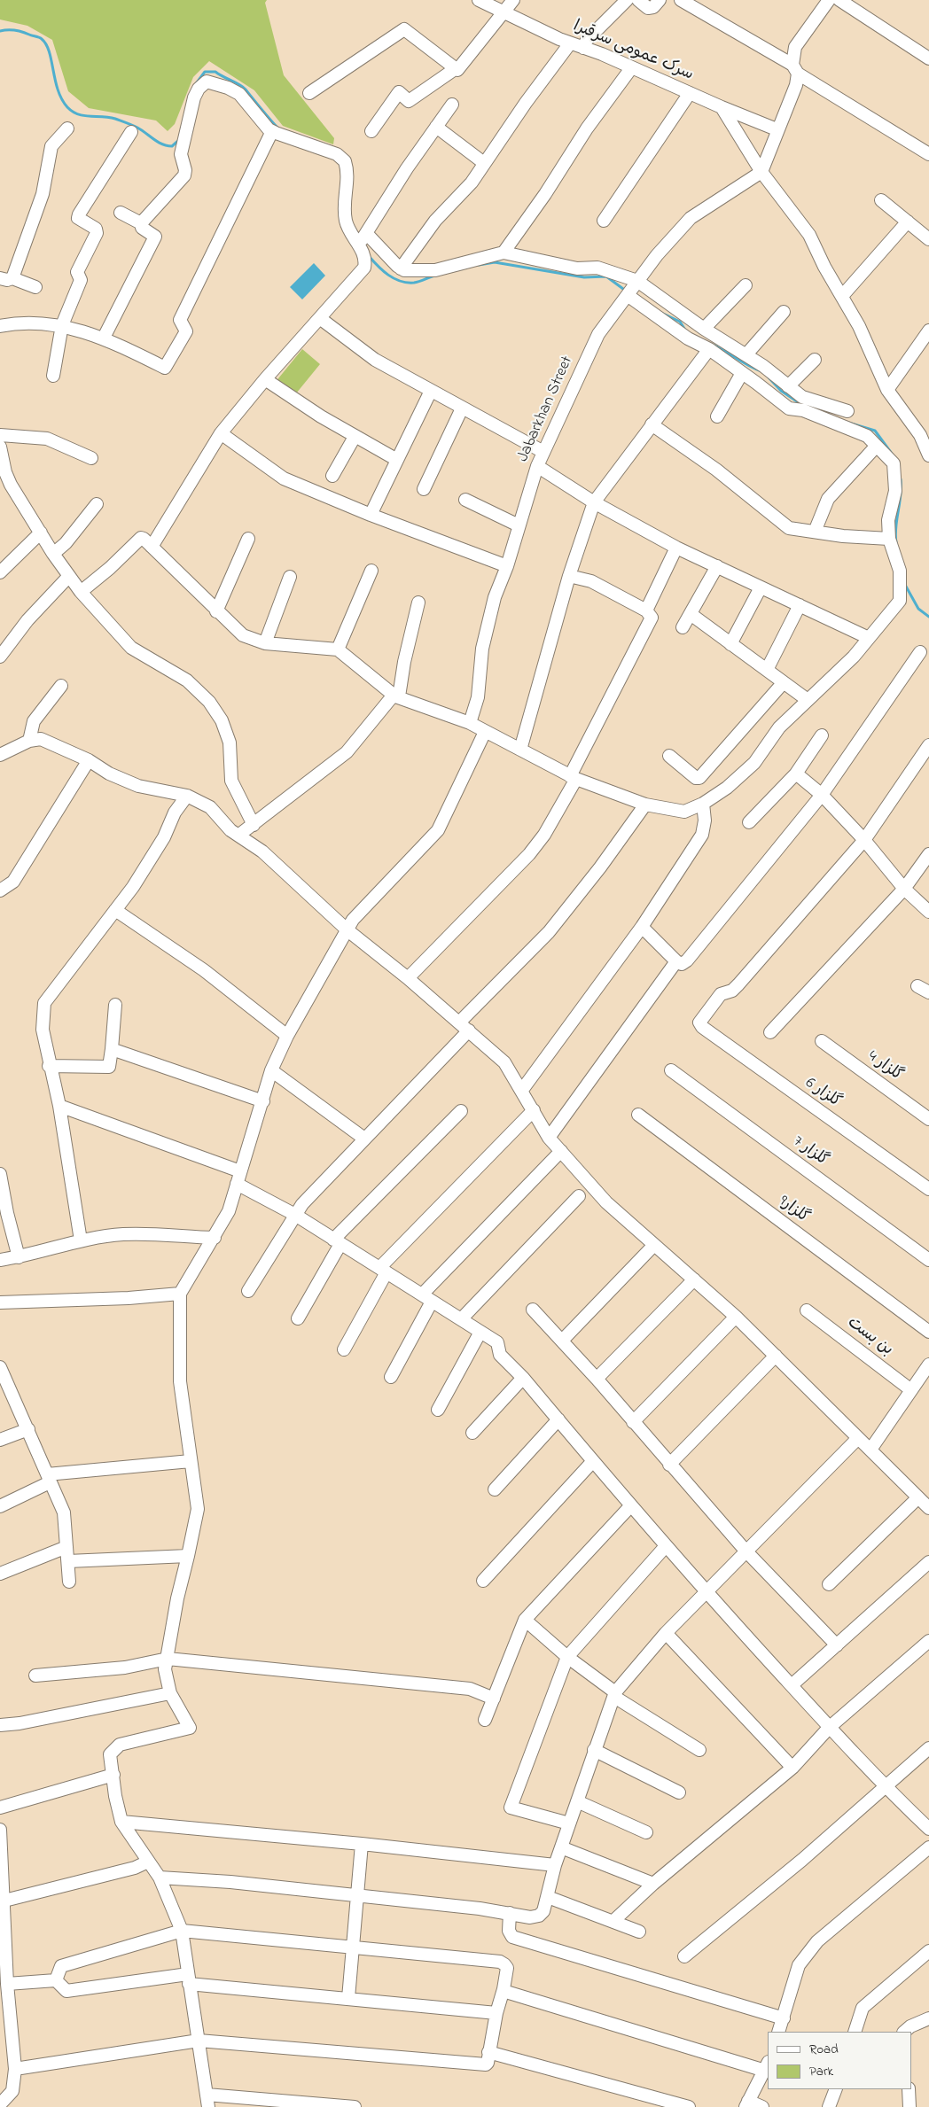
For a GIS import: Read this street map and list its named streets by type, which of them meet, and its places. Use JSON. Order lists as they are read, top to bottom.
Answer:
{
  "streets": {
    "street": [
      "سرک عمومی سرقبرا",
      "Jabarkhan Street",
      "گلزار 4",
      "گلزار 6",
      "گلزار 7",
      "گلزار9",
      "بن بست"
    ]
  },
  "legend": ["Road", "Park"]
}
